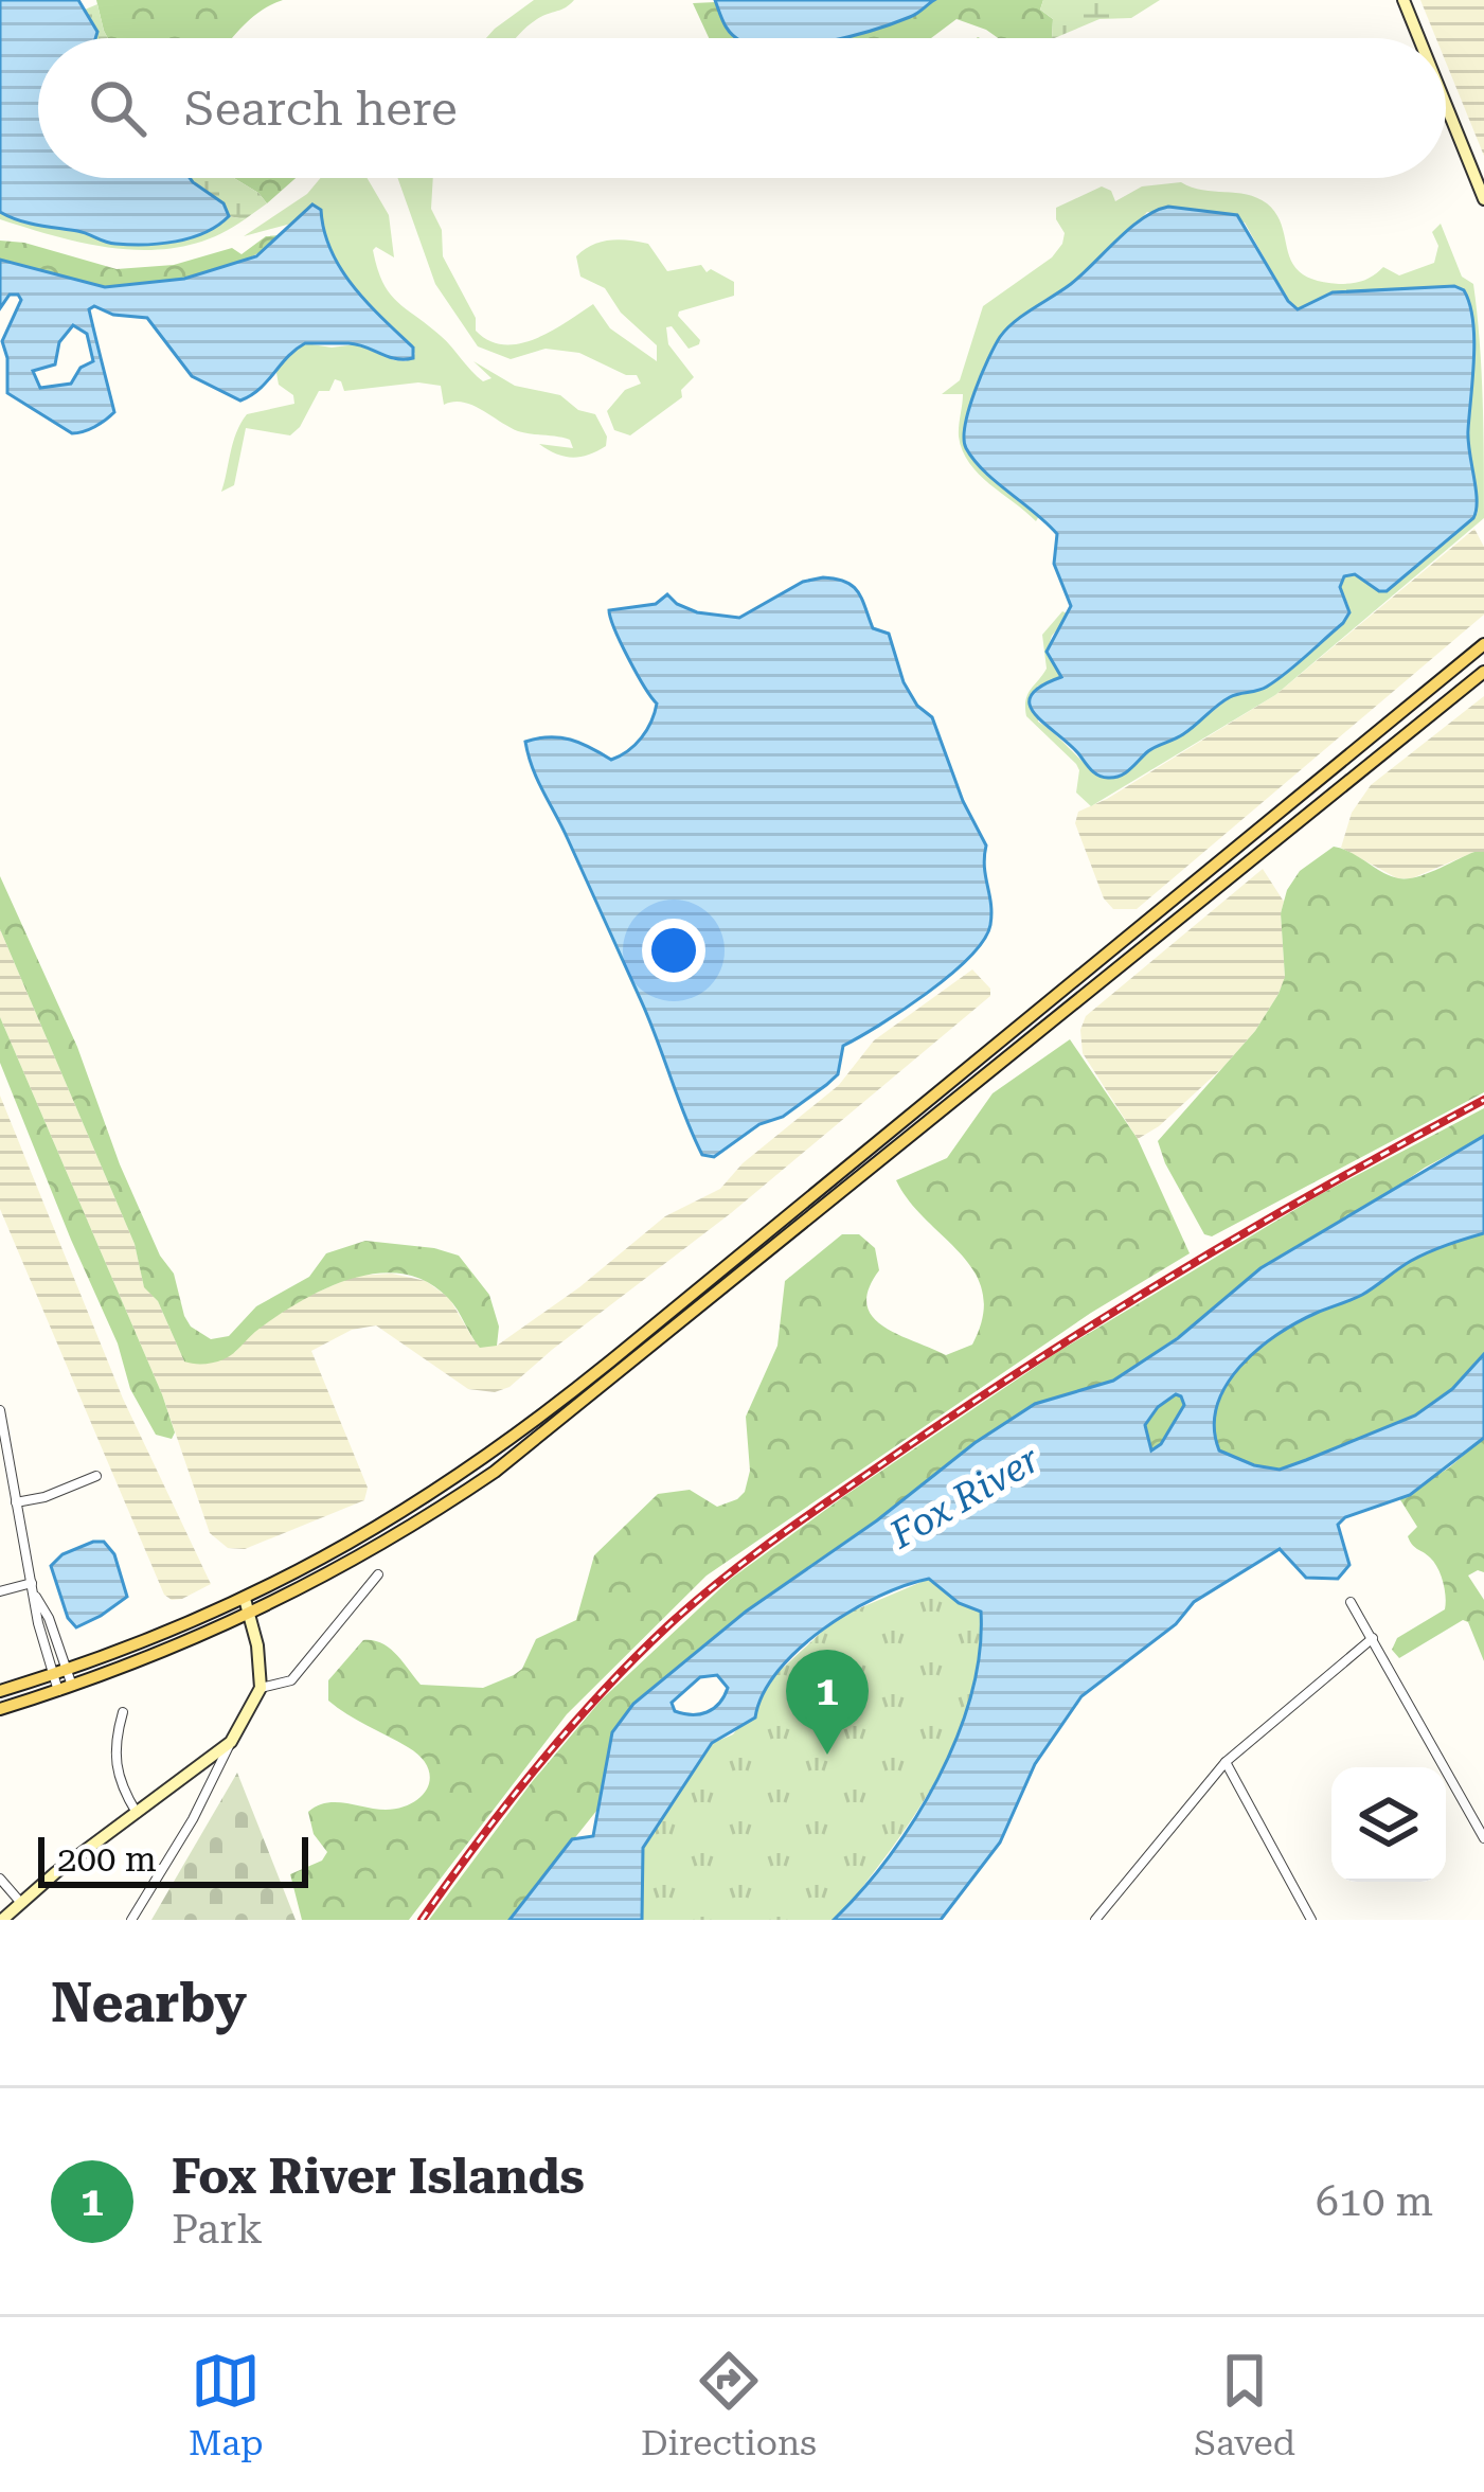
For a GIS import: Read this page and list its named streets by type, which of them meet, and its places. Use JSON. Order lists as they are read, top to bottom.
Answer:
{
  "water": ["Fox River"],
  "scale_bar": "200 m",
  "page": {
    "search": "Search here",
    "pins": "1",
    "scale": "200 m",
    "heading": "Nearby",
    "list": [
      {
        "mark": "1",
        "name": "Fox River Islands",
        "note": "Park",
        "value": "610 m"
      }
    ],
    "nav": ["Map", "Directions", "Saved"]
  }
}
